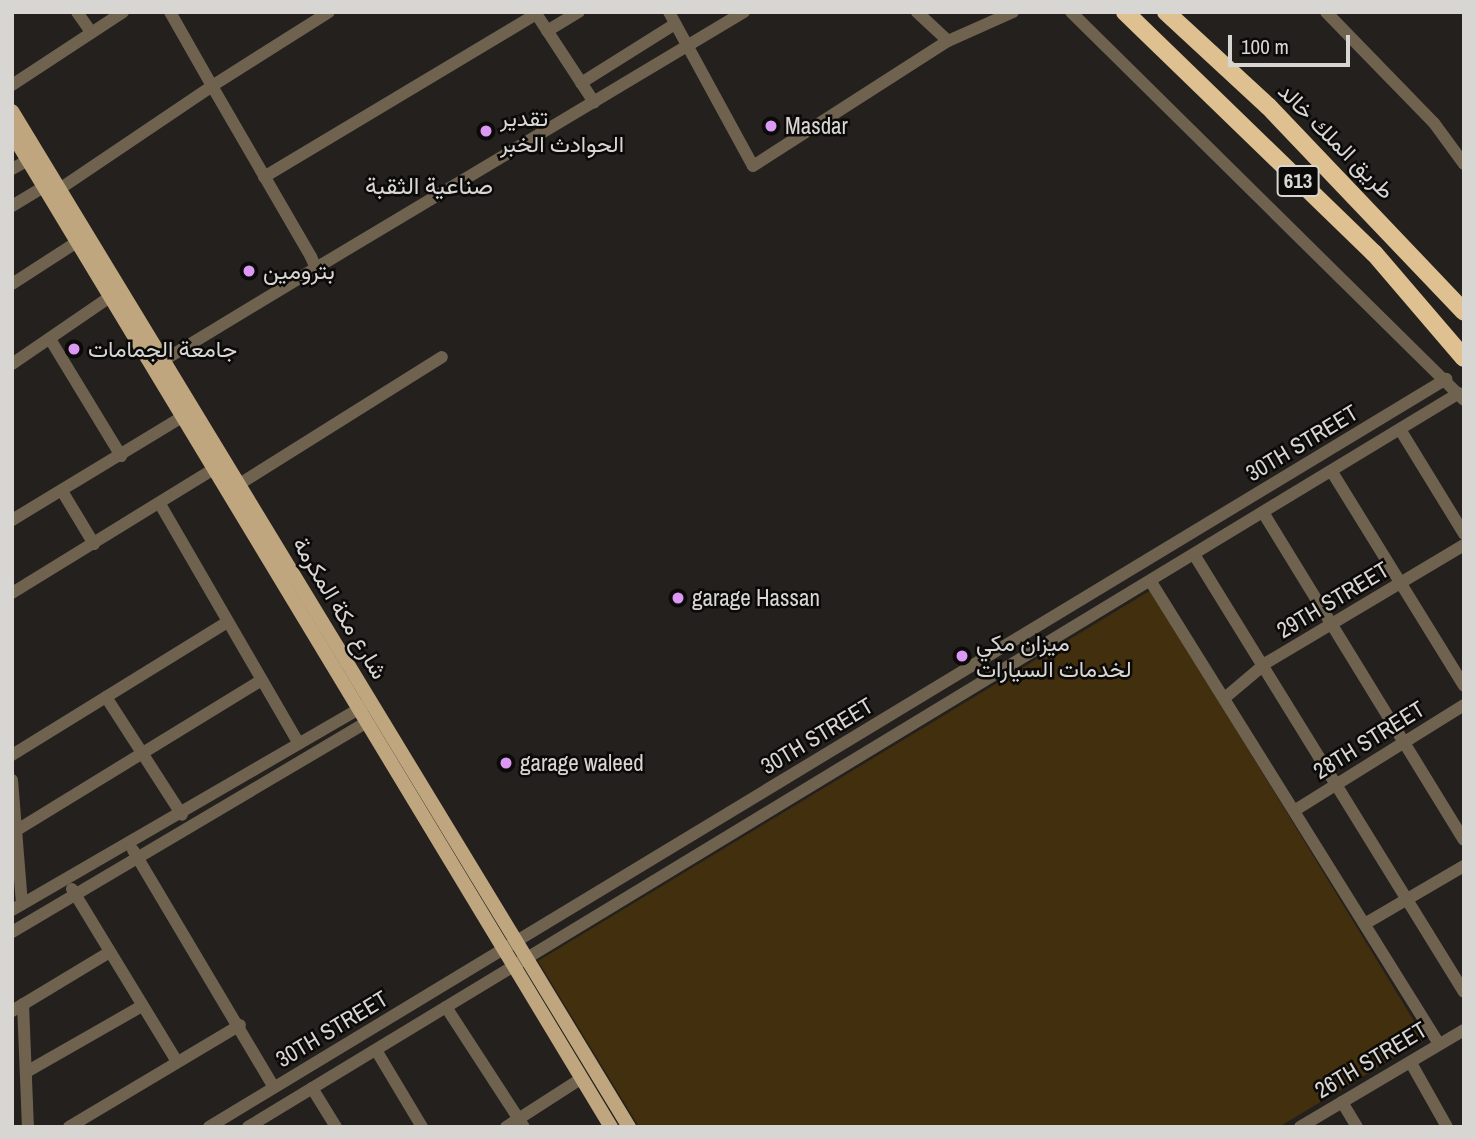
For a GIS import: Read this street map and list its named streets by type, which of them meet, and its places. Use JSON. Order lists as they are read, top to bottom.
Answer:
{
  "streets": {
    "highway": ["طريق الملك خالد", "613"],
    "main road": ["شارع مكة المكرمة"],
    "street": [
      "30TH STREET",
      "29TH STREET",
      "28TH STREET",
      "26TH STREET"
    ]
  },
  "crossings": [
    ["30TH STREET", "شارع مكة المكرمة"]
  ],
  "districts": ["صناعية الثقبة"],
  "places": [
    "Masdar",
    "تقدير الحوادث الخبر",
    "بترومين",
    "جامعة الجمامات",
    "garage Hassan",
    "ميزان مكي لخدمات السيارات",
    "garage waleed"
  ],
  "scale_bar": "100 m"
}
